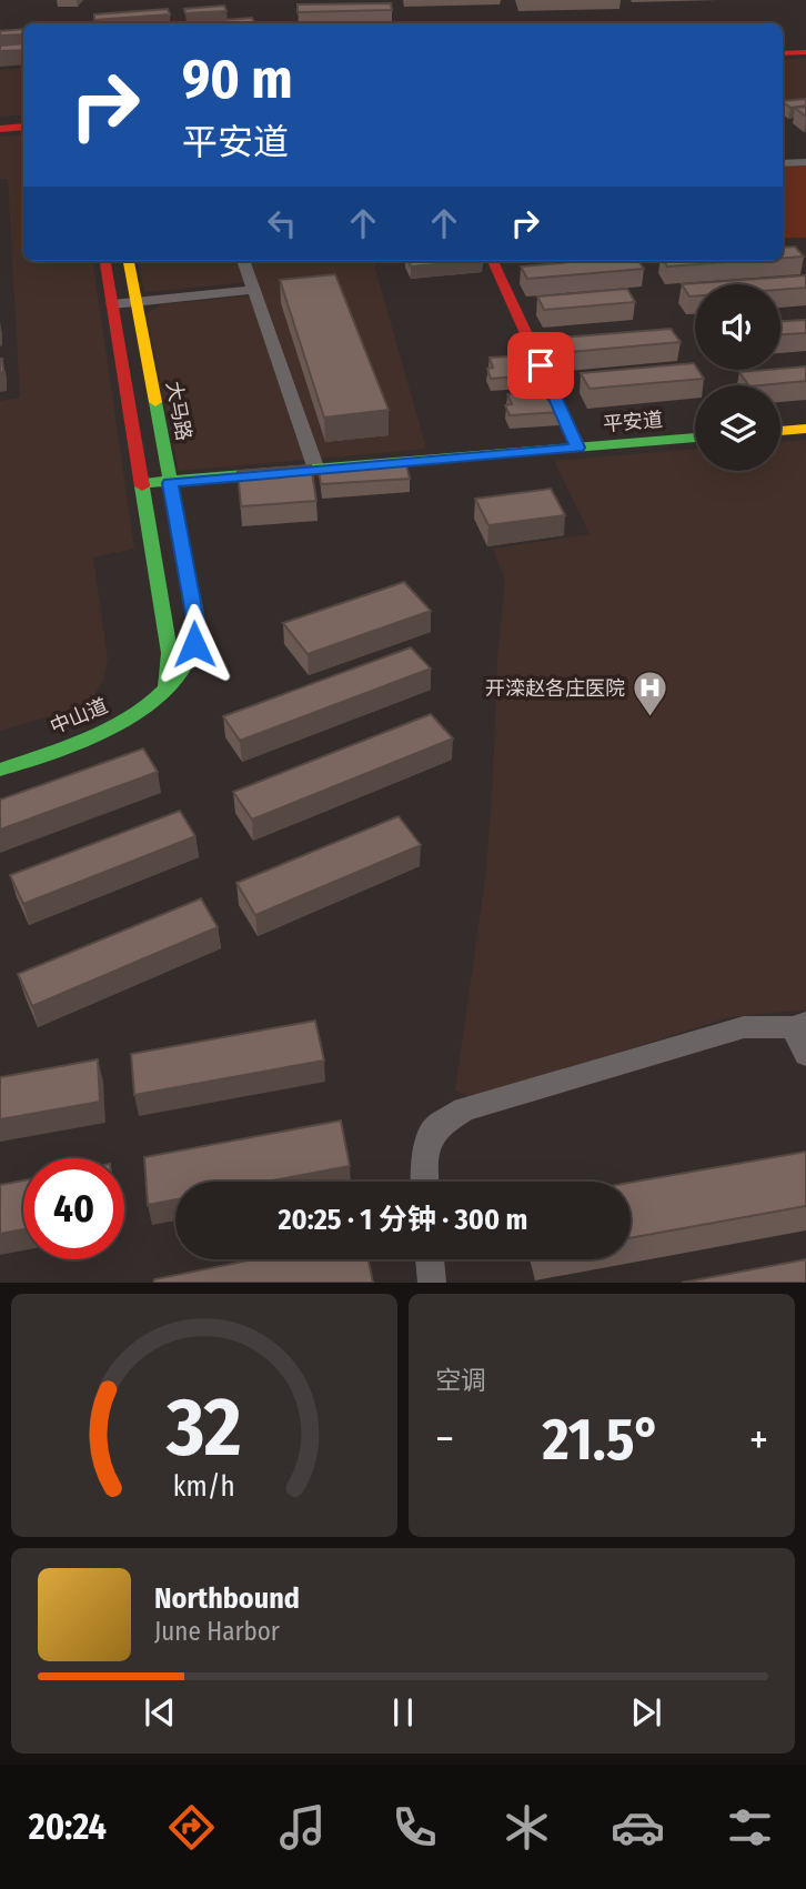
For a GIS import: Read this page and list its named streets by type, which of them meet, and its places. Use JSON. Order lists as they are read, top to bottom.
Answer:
{
  "streets": {
    "street": ["大马路", "平安道", "中山道"]
  },
  "crossings": [
    ["大马路", "平安道"],
    ["大马路", "中山道"]
  ],
  "places": {
    "hospital": ["开滦赵各庄医院"]
  },
  "page": {
    "turn": ["90 m", "平安道"],
    "limit": "40",
    "trip": "20:25 · 1 分钟 · 300 m",
    "tile": "空调",
    "heat": ["−", "21.5°", "+"],
    "song": ["Northbound", "June Harbor"],
    "tabs": "20:24",
    "gauge": ["32", "km/h"]
  }
}
